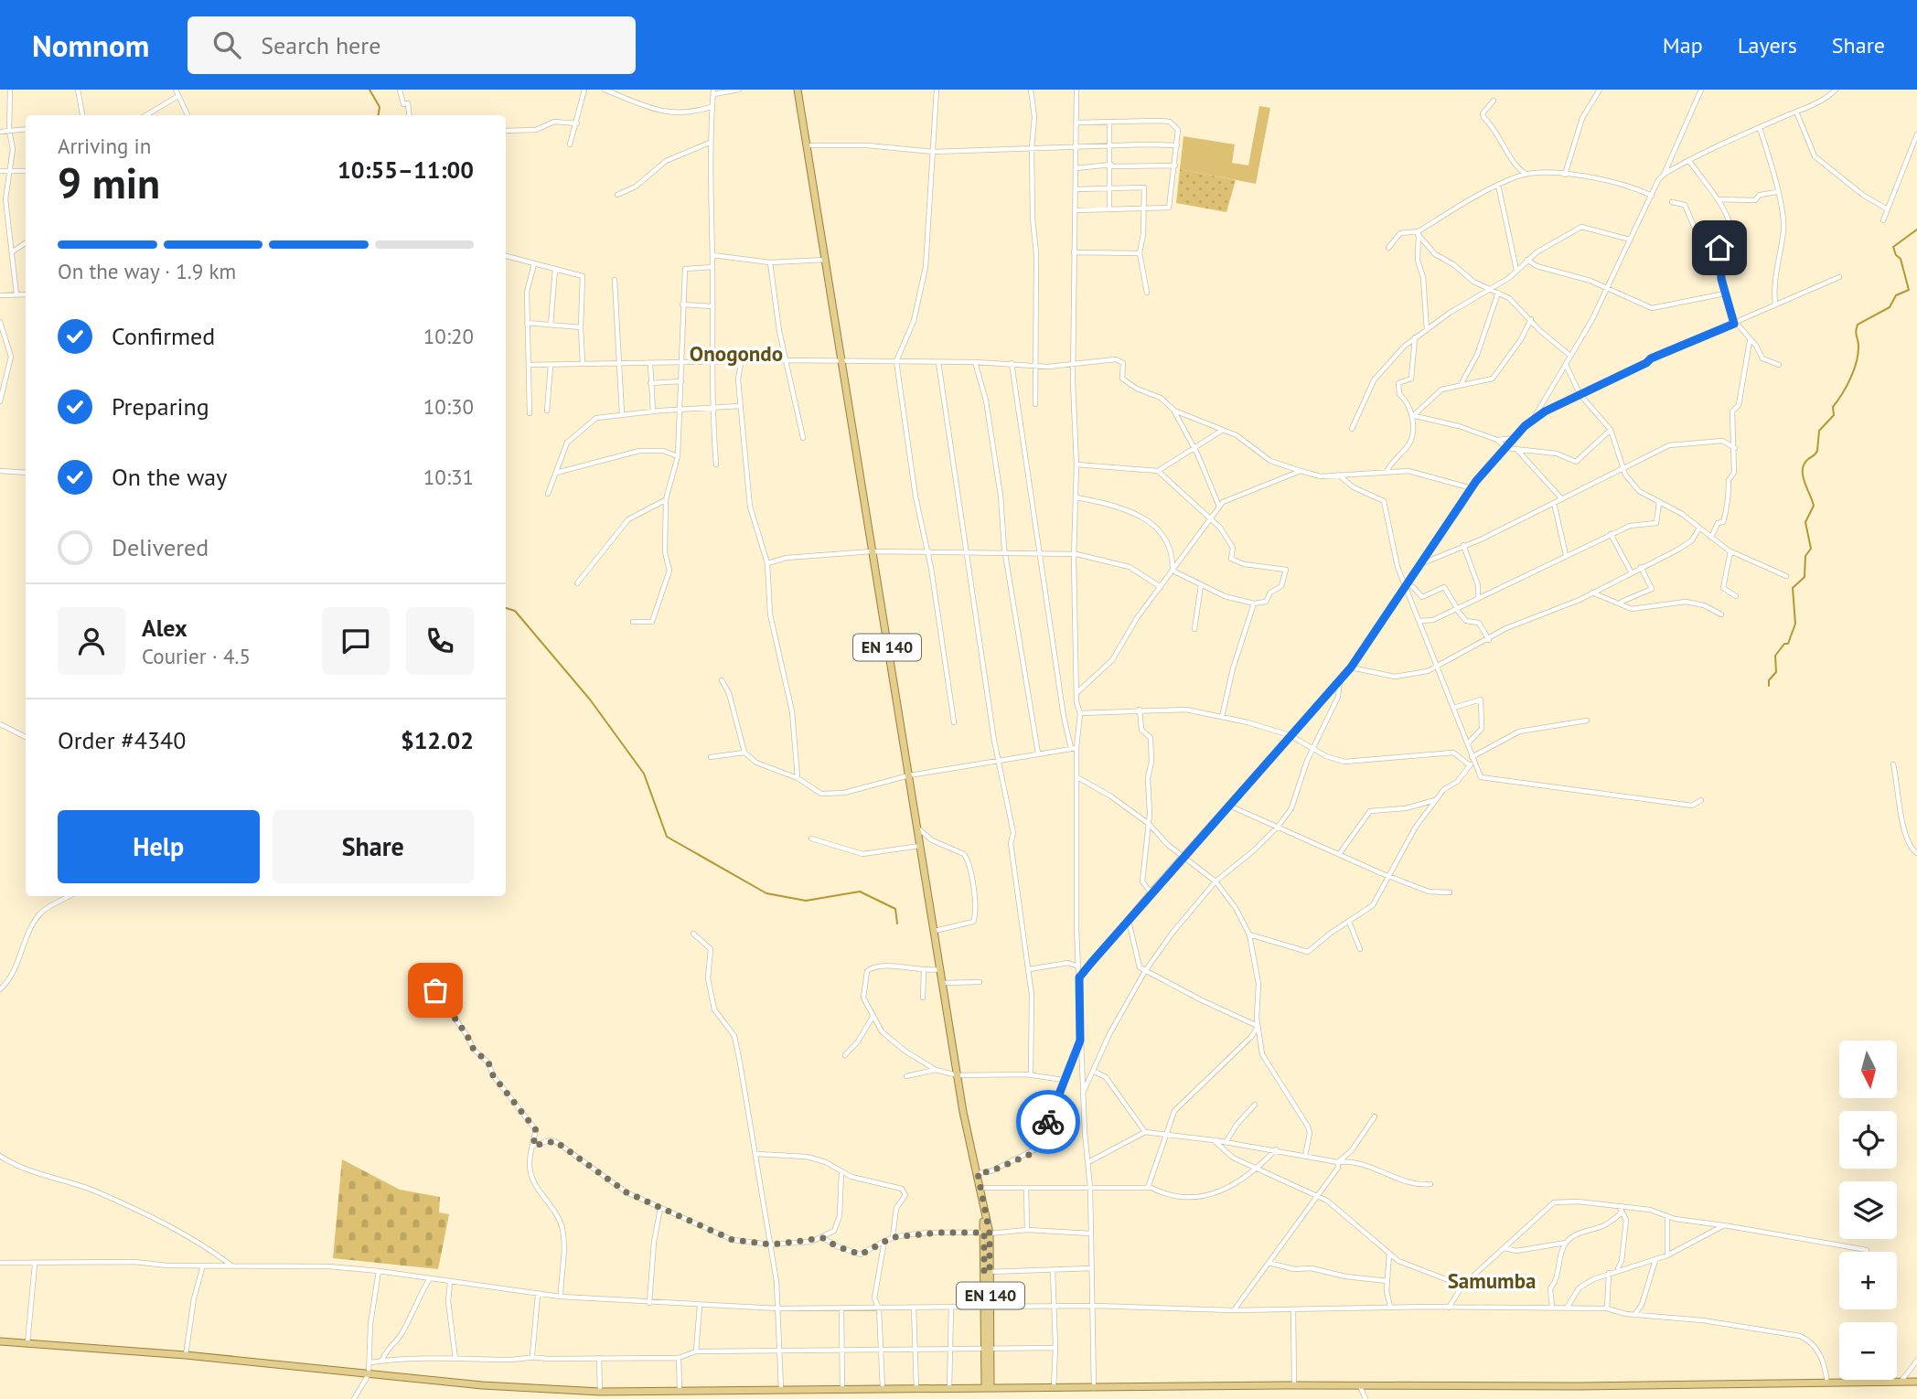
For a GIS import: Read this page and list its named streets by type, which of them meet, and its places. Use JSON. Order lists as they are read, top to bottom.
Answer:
{
  "streets": {
    "main road": ["EN 140"]
  },
  "districts": ["Onogondo", "Samumba"],
  "north": "bottom",
  "page": {
    "header": "Nomnom",
    "search": "Search here",
    "nav": ["Map", "Layers", "Share"],
    "heading": ["9 min", "Arriving in", "10:55–11:00"],
    "panel": [
      "Alex",
      "Courier · 4.5",
      "Order #4340",
      "$12.02"
    ],
    "bar": "On the way · 1.9 km",
    "list": [
      ["Confirmed", "10:20"],
      ["Preparing", "10:30"],
      ["On the way", "10:31"],
      "Delivered"
    ],
    "buttons": ["Help", "Share"],
    "map_buttons": ["+", "−"]
  }
}
